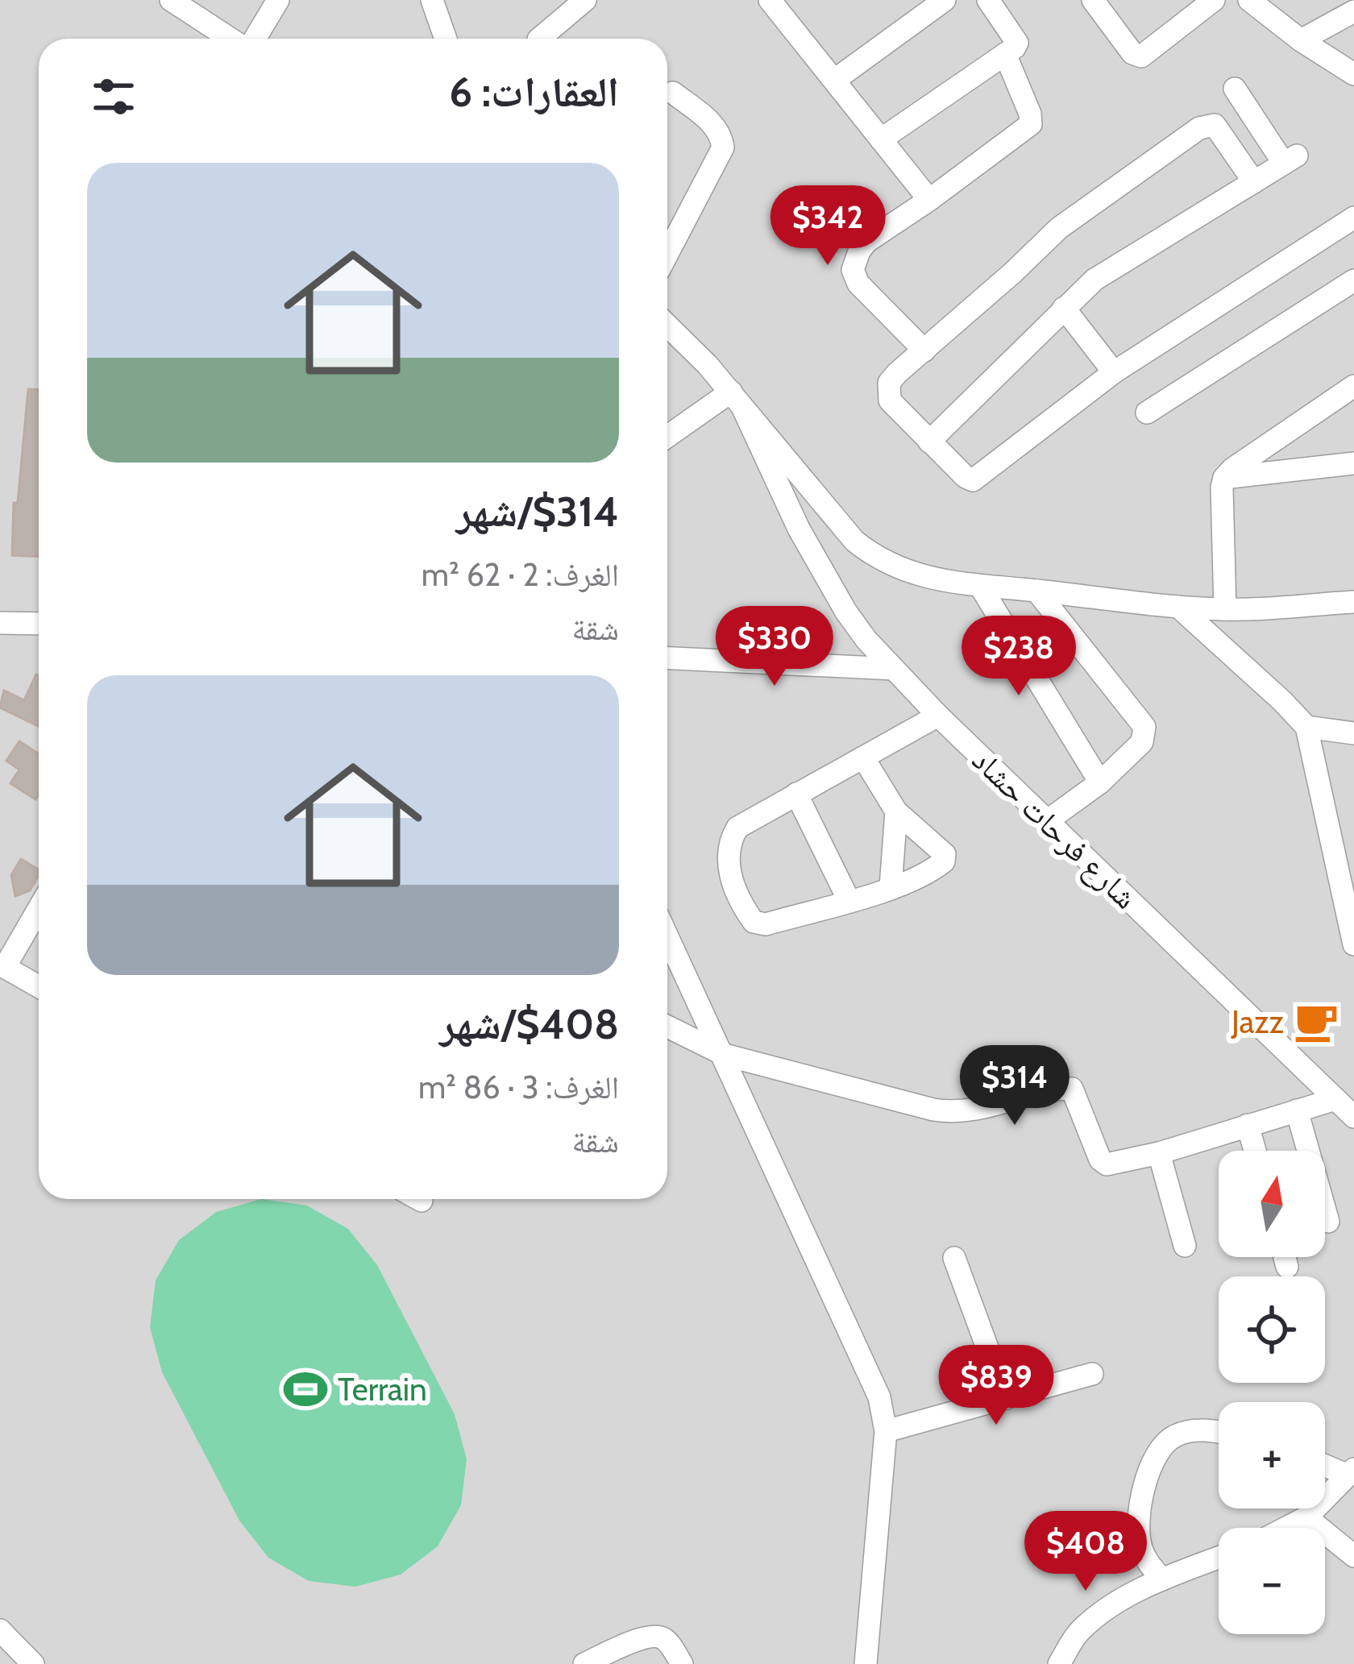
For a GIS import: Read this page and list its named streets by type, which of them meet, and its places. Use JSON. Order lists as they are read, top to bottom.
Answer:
{
  "streets": {
    "street": ["شارع فرحات حشاد"]
  },
  "places": {
    "cafe": ["Jazz"],
    "sports": ["Terrain"]
  },
  "north": "top",
  "page": {
    "heading": "العقارات: 6",
    "list": [
      {
        "name": "$314/شهر",
        "note": "الغرف: 2 · 62 m² · شقة"
      },
      {
        "name": "$408/شهر",
        "note": "الغرف: 3 · 86 m² · شقة"
      }
    ],
    "price": [
      "$342",
      "$330",
      "$238",
      "$314",
      "$839",
      "$408"
    ],
    "map_buttons": ["+", "−"]
  }
}
